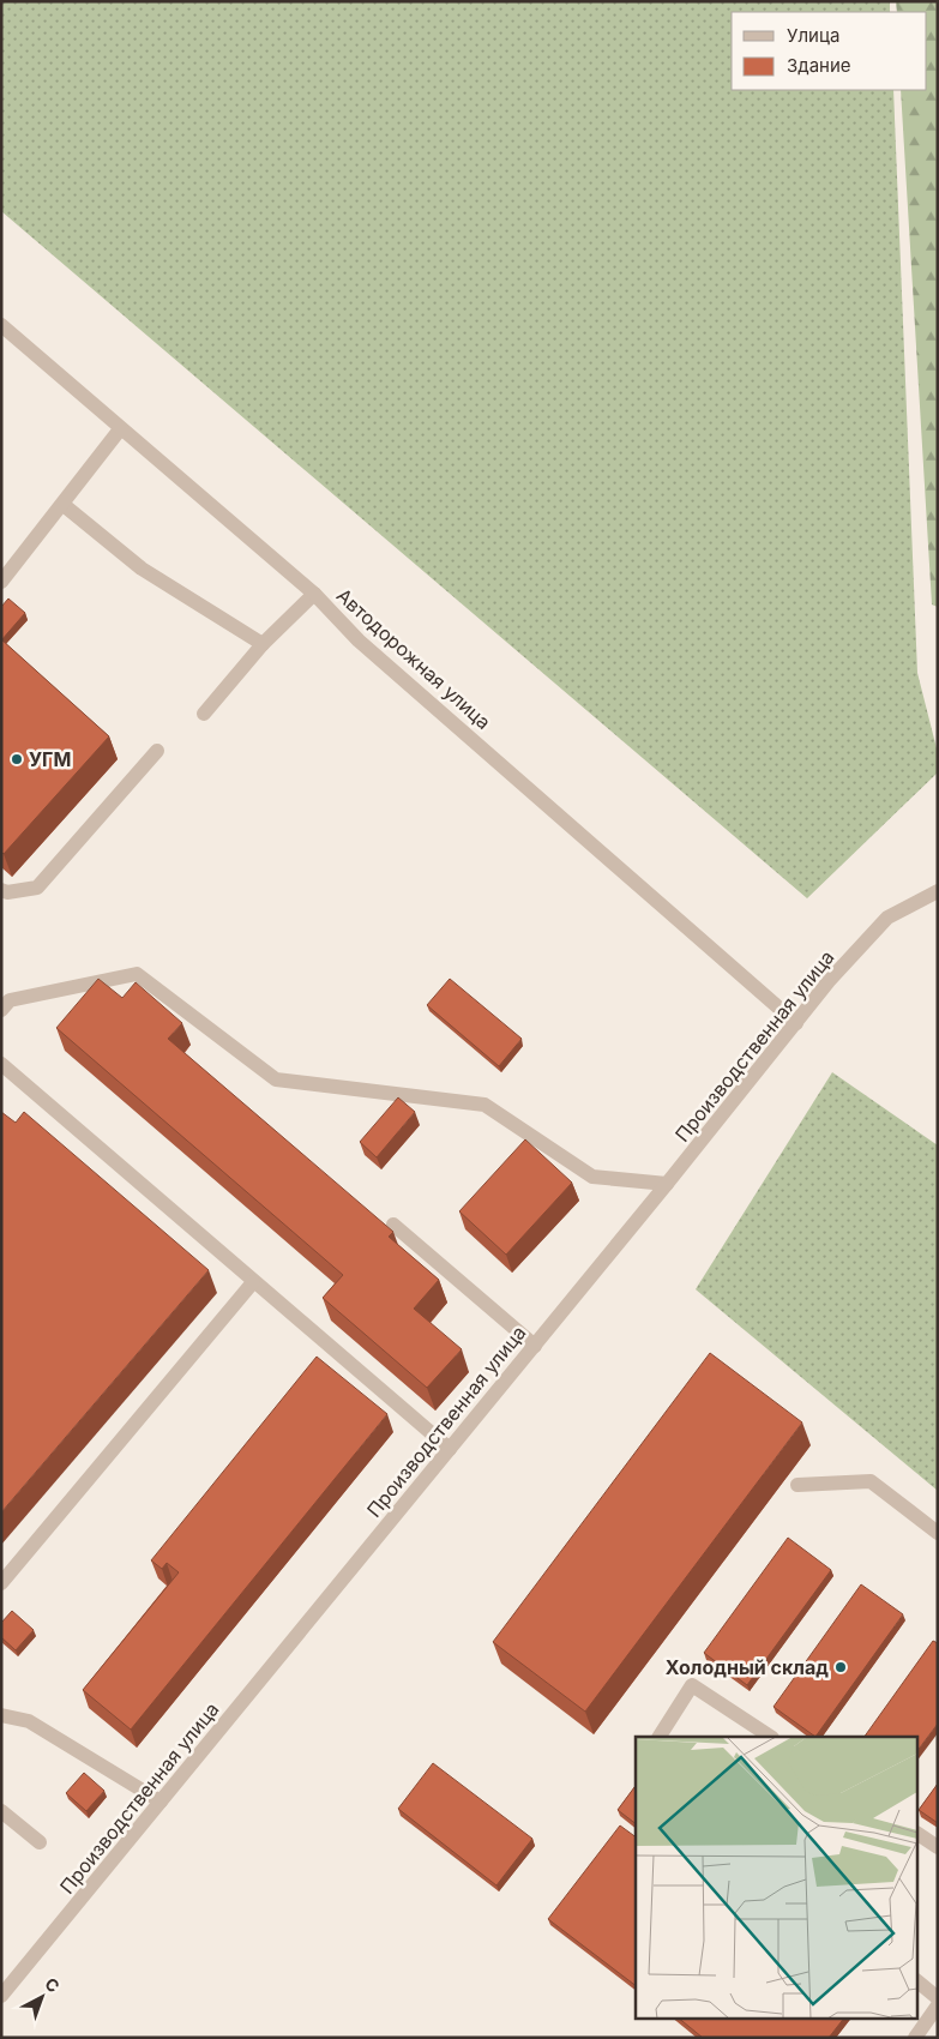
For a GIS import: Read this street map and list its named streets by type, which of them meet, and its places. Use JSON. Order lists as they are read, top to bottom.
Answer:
{
  "streets": {
    "street": ["Автодорожная улица", "Производственная улица"]
  },
  "crossings": [
    ["Автодорожная улица", "Производственная улица"]
  ],
  "places": ["УГМ", "Холодный склад"],
  "legend": ["Улица", "Здание"],
  "north": "top right"
}
